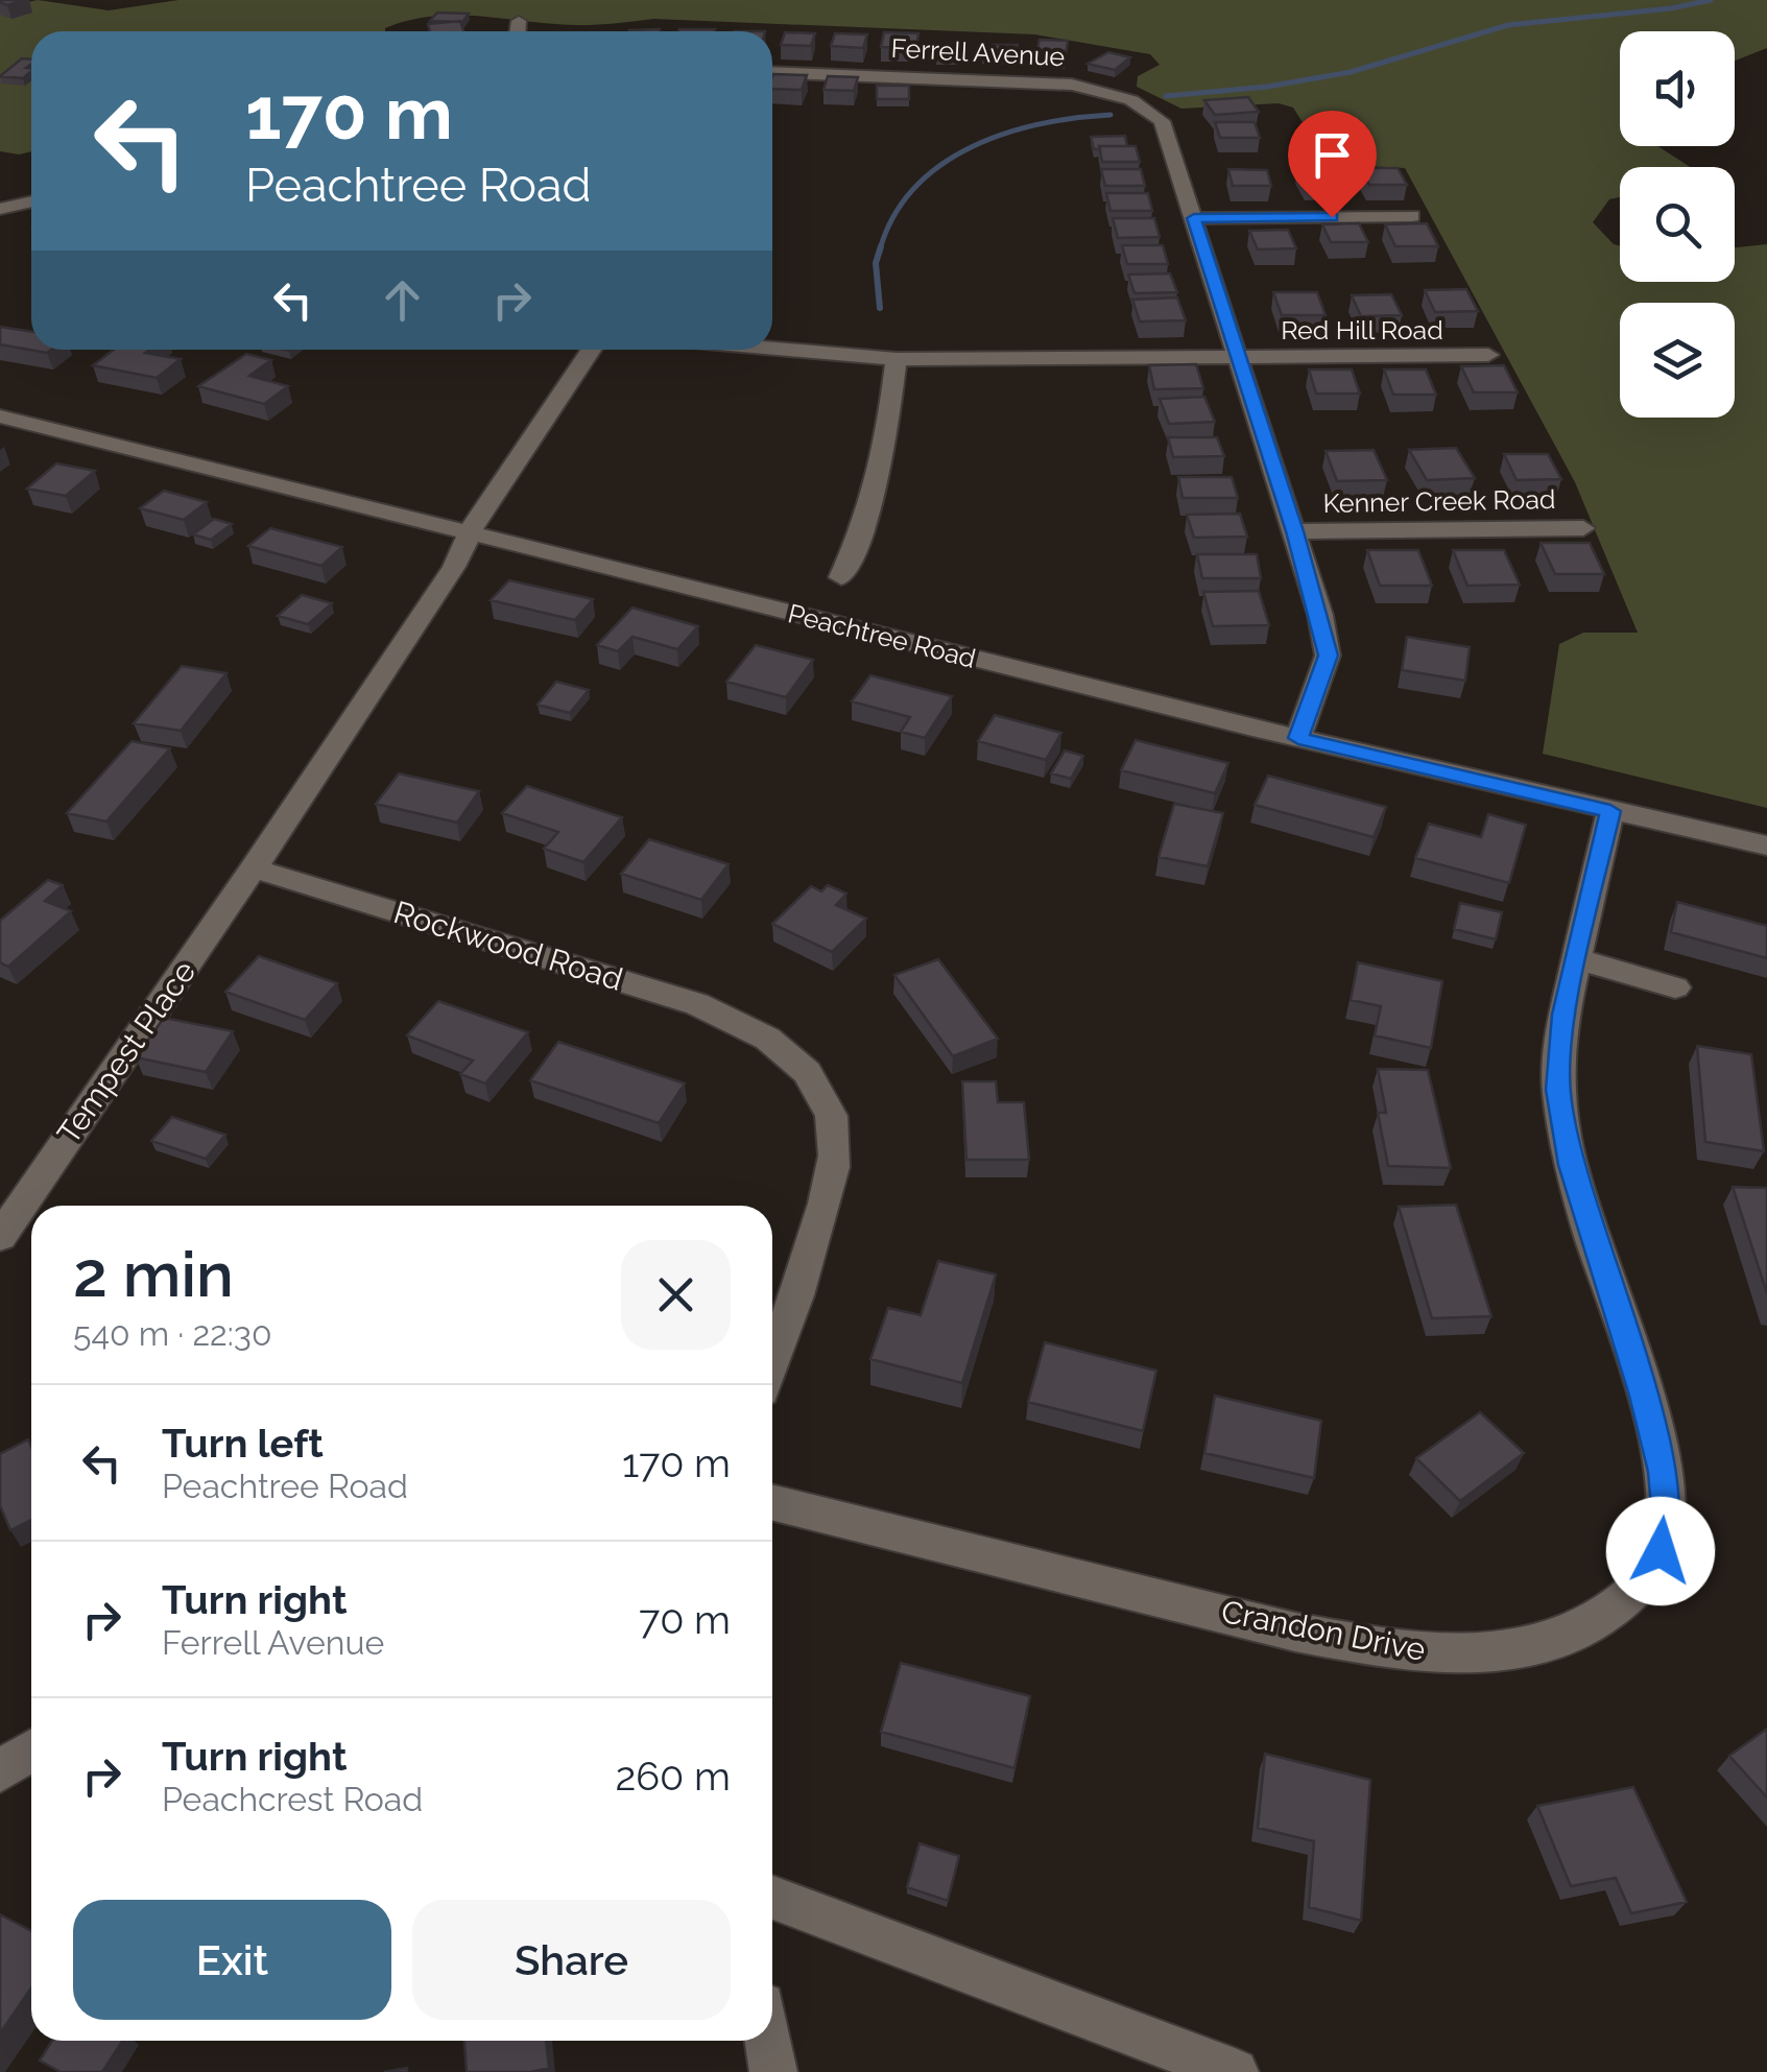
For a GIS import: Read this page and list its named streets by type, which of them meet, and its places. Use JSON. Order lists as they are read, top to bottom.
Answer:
{
  "streets": {
    "street": [
      "Ferrell Avenue",
      "Red Hill Road",
      "Kenner Creek Road",
      "Peachtree Road",
      "Rockwood Road",
      "Tempest Place",
      "Crandon Drive"
    ]
  },
  "crossings": [
    ["Ferrell Avenue", "Red Hill Road"],
    ["Ferrell Avenue", "Kenner Creek Road"],
    ["Ferrell Avenue", "Peachtree Road"],
    ["Peachtree Road", "Crandon Drive"],
    ["Rockwood Road", "Tempest Place"]
  ],
  "page": {
    "turn": ["170 m", "Peachtree Road"],
    "heading": ["2 min", "540 m · 22:30"],
    "list": [
      {
        "name": "Turn left",
        "note": "Peachtree Road",
        "value": "170 m"
      },
      {
        "name": "Turn right",
        "note": "Ferrell Avenue",
        "value": "70 m"
      },
      {
        "name": "Turn right",
        "note": "Peachcrest Road",
        "value": "260 m"
      }
    ],
    "buttons": ["Exit", "Share"]
  }
}
